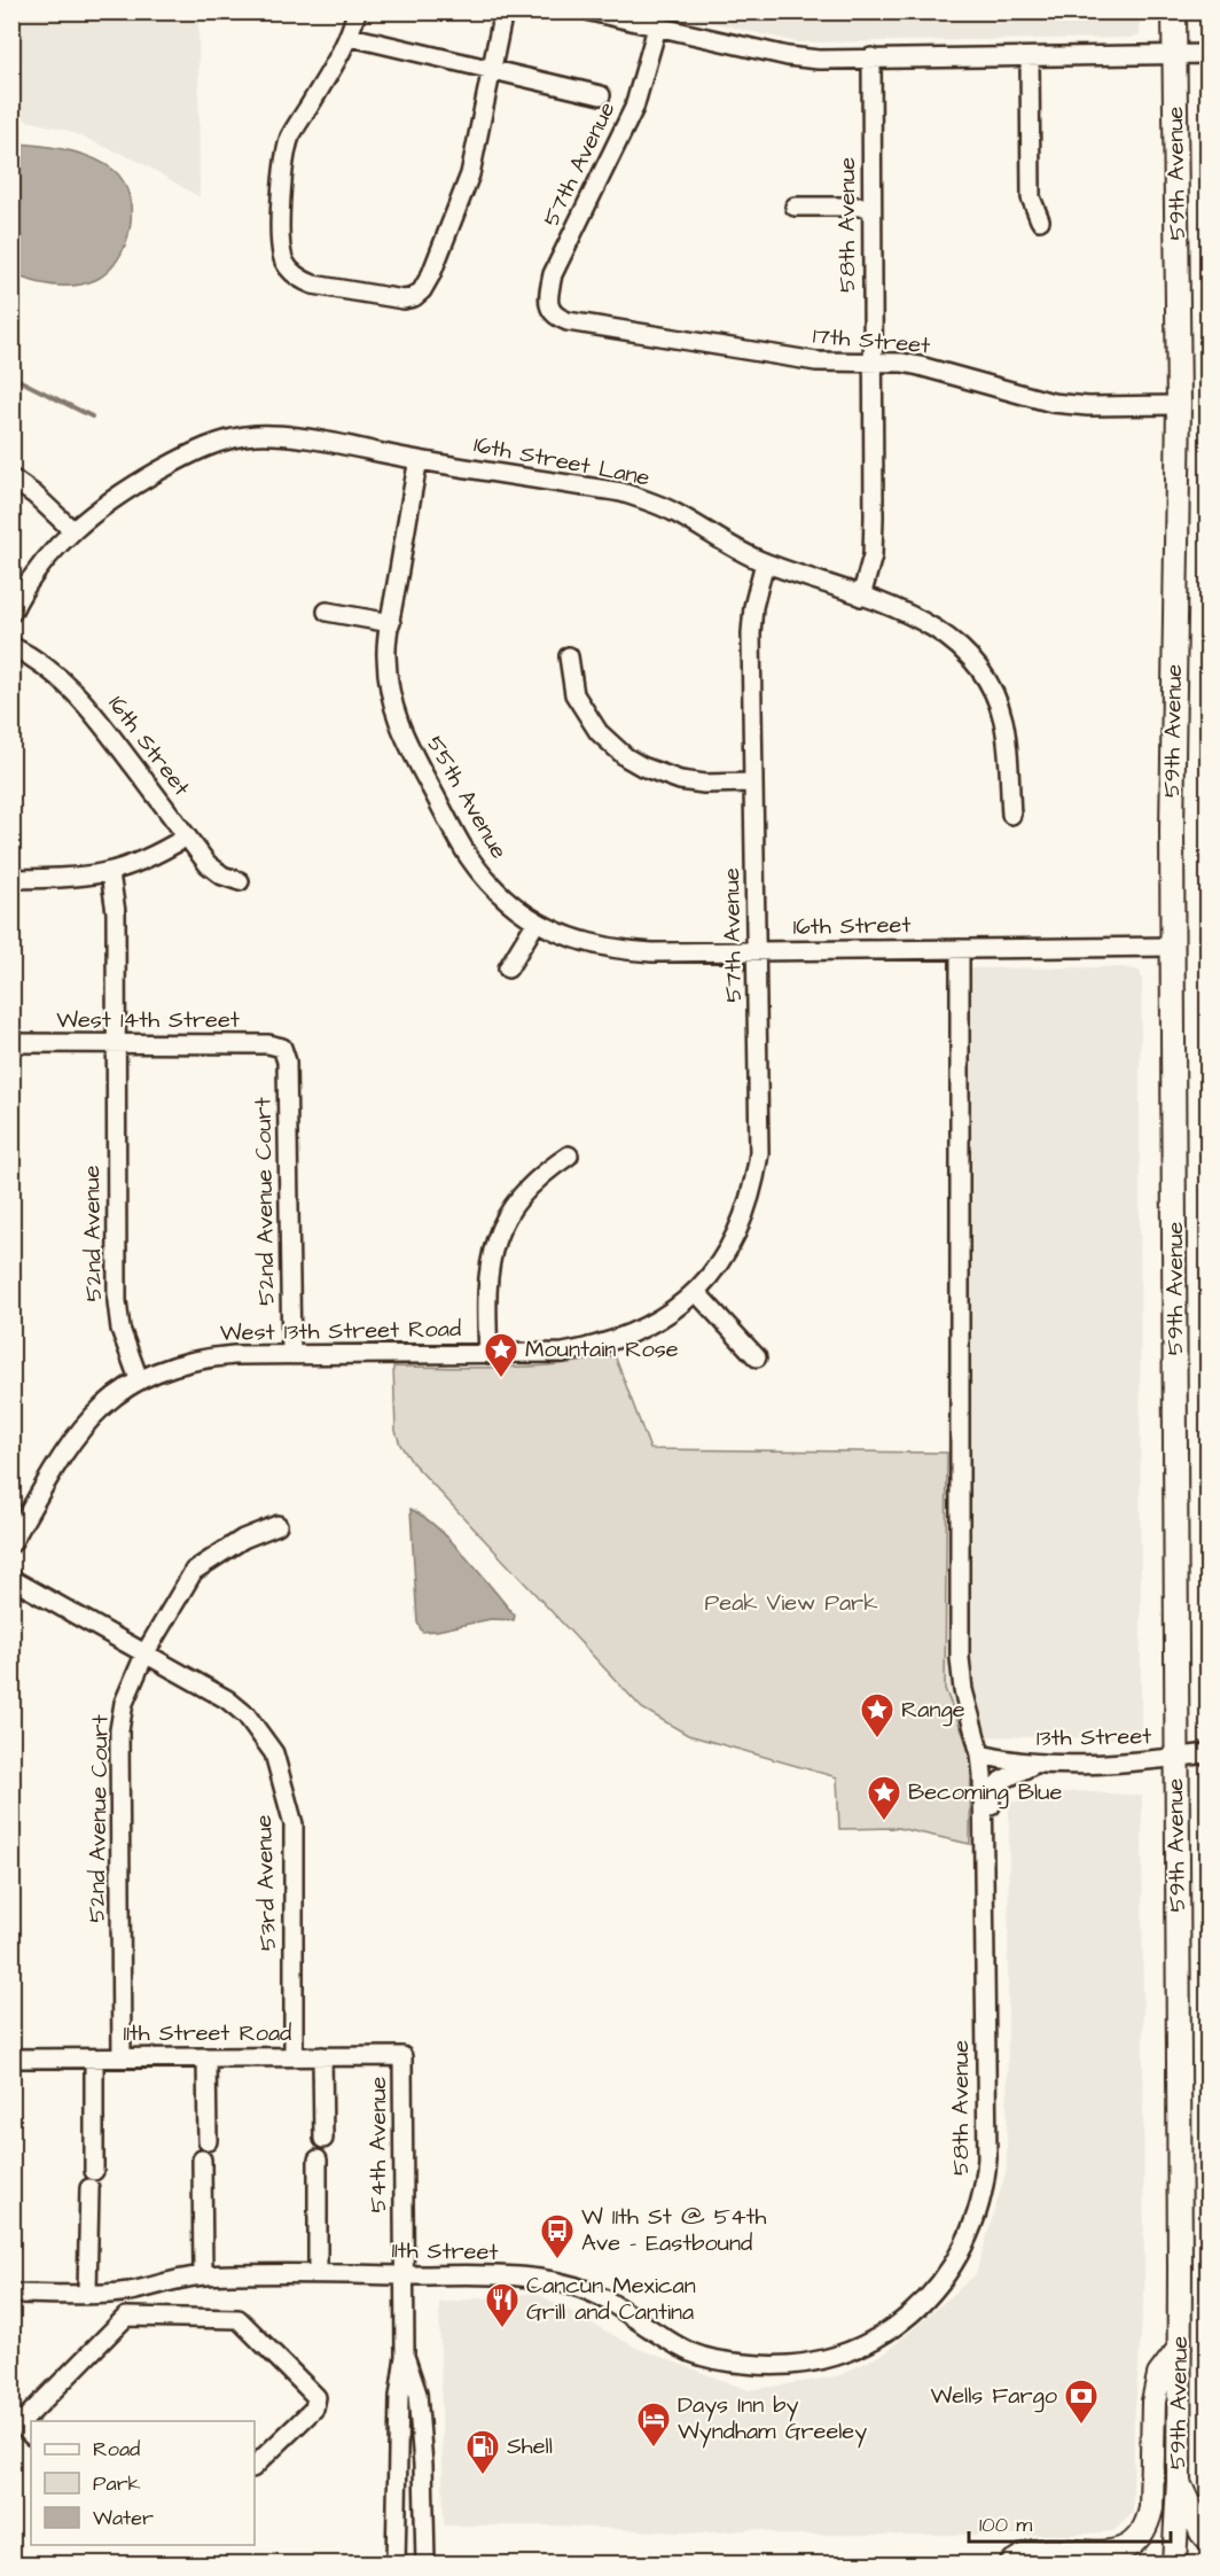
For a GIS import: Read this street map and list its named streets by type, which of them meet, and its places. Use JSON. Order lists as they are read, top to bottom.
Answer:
{
  "streets": {
    "main road": ["59th Avenue"],
    "street": [
      "57th Avenue",
      "58th Avenue",
      "17th Street",
      "16th Street Lane",
      "16th Street",
      "55th Avenue",
      "West 14th Street",
      "52nd Avenue Court",
      "52nd Avenue",
      "West 13th Street Road",
      "13th Street",
      "53rd Avenue",
      "11th Street Road",
      "54th Avenue",
      "11th Street"
    ]
  },
  "crossings": [
    ["57th Avenue", "17th Street"],
    ["57th Avenue", "16th Street Lane"],
    ["57th Avenue", "16th Street"],
    ["57th Avenue", "West 13th Street Road"],
    ["59th Avenue", "17th Street"],
    ["59th Avenue", "16th Street"],
    ["59th Avenue", "13th Street"],
    ["58th Avenue", "17th Street"],
    ["58th Avenue", "16th Street Lane"],
    ["58th Avenue", "16th Street"],
    ["58th Avenue", "13th Street"],
    ["58th Avenue", "11th Street"],
    ["16th Street Lane", "55th Avenue"],
    ["16th Street", "55th Avenue"],
    ["West 14th Street", "52nd Avenue Court"],
    ["West 14th Street", "52nd Avenue"],
    ["52nd Avenue Court", "West 13th Street Road"],
    ["52nd Avenue Court", "53rd Avenue"],
    ["52nd Avenue Court", "11th Street Road"],
    ["52nd Avenue", "West 13th Street Road"],
    ["53rd Avenue", "11th Street Road"],
    ["11th Street Road", "54th Avenue"],
    ["54th Avenue", "11th Street"]
  ],
  "parks": ["Peak View Park"],
  "places": {
    "place": ["Mountain Rose", "Range", "Becoming Blue"],
    "bus stop": ["W 11th St @ 54th Ave - Eastbound"],
    "restaurant": ["Cancun Mexican Grill and Cantina"],
    "bank": ["Wells Fargo"],
    "hotel": ["Days Inn by Wyndham Greeley"],
    "fuel station": ["Shell"]
  },
  "legend": ["Road", "Park", "Water"],
  "scale_bar": "100 m"
}
